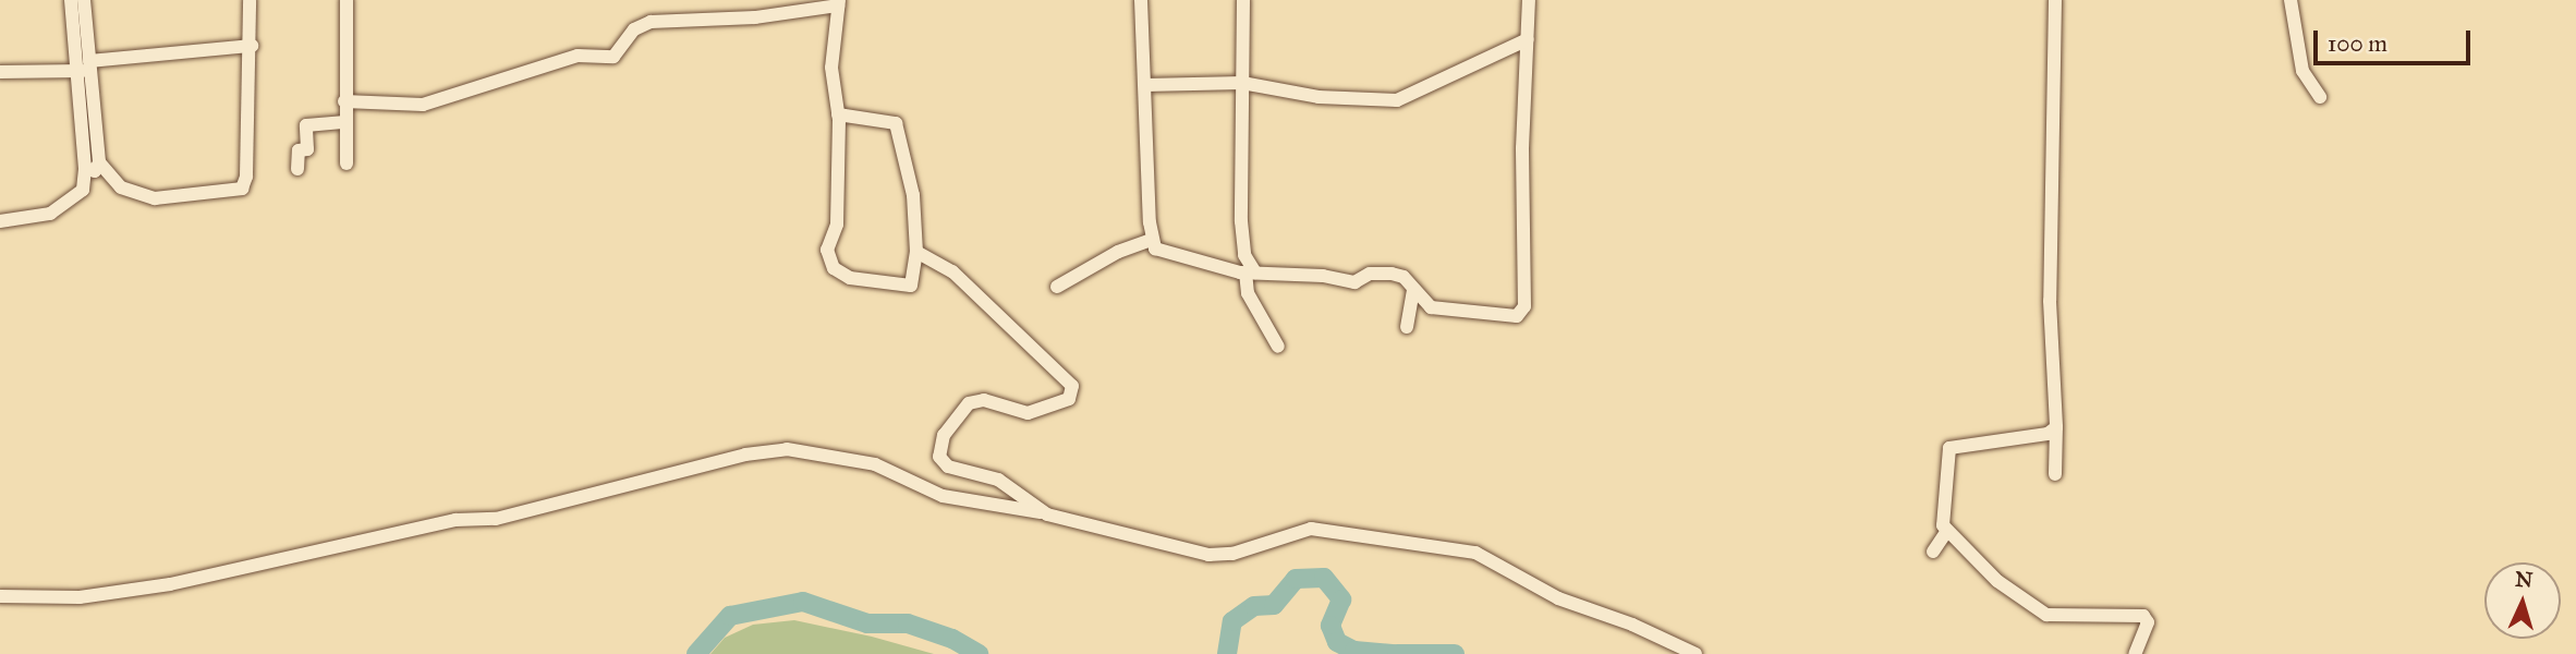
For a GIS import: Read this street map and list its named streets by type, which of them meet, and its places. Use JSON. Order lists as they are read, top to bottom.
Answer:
{
  "scale_bar": "100 m",
  "north": "top"
}
